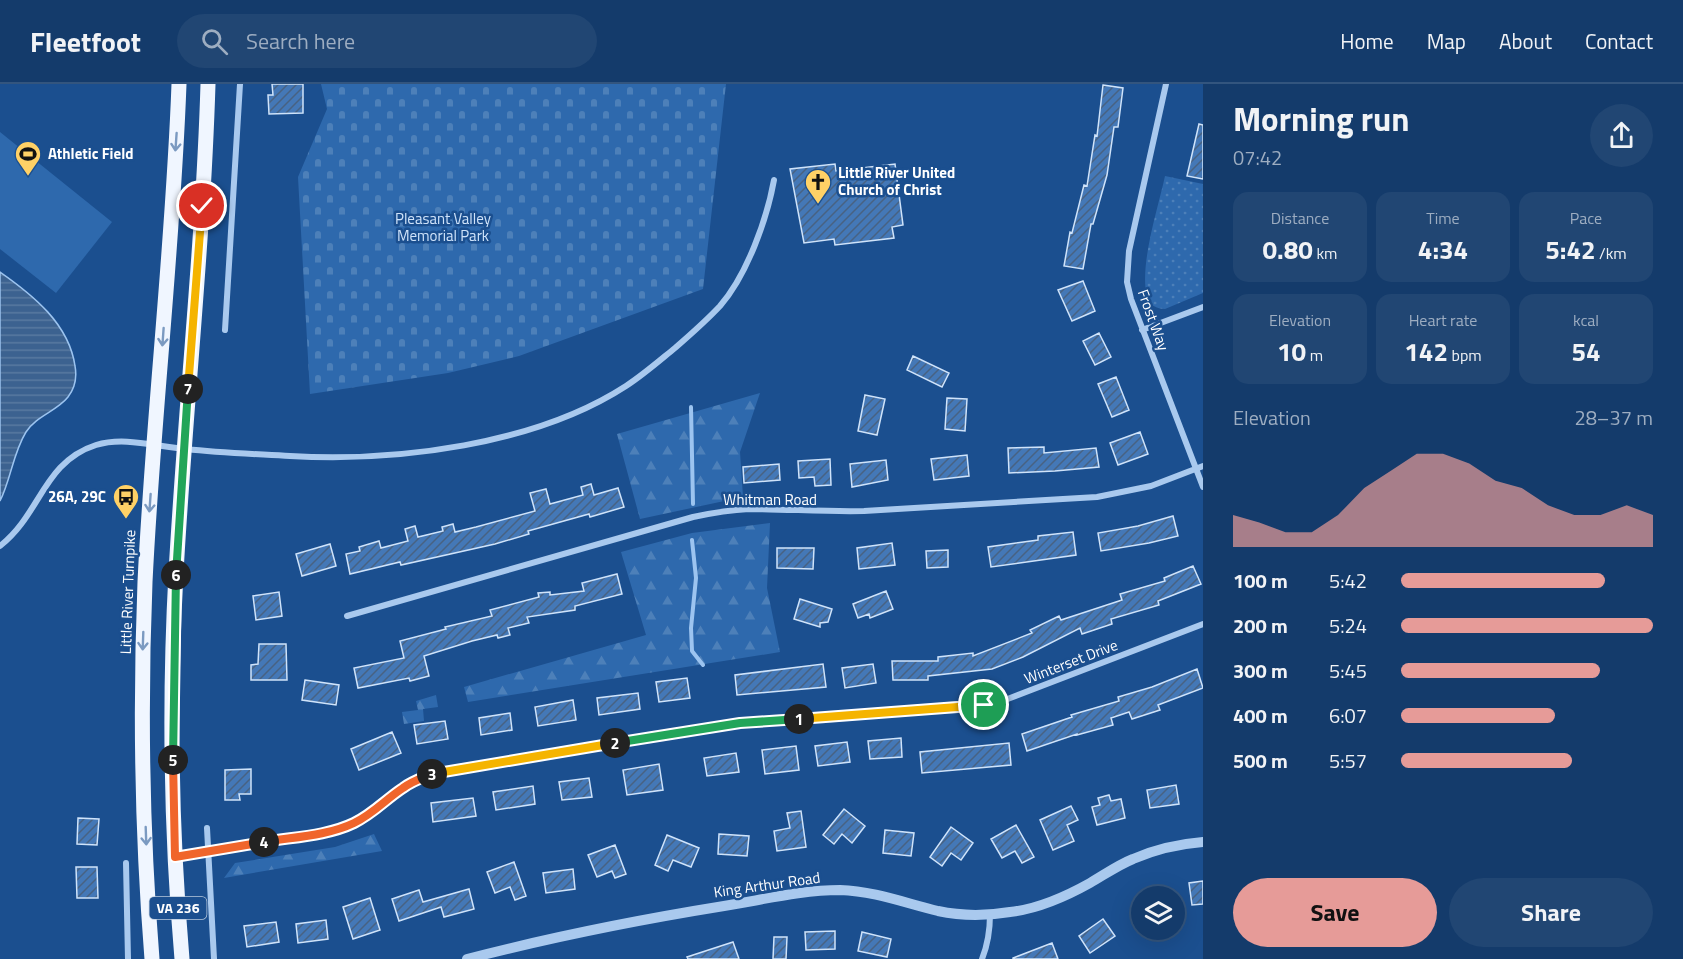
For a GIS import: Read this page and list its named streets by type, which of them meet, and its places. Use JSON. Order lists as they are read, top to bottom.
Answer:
{
  "streets": {
    "main road": ["Little River Turnpike", "VA 236"],
    "street": [
      "Frost Way",
      "Whitman Road",
      "Winterset Drive",
      "King Arthur Road"
    ]
  },
  "crossings": [
    ["Frost Way", "Whitman Road"],
    ["Winterset Drive", "VA 236"]
  ],
  "parks": ["Pleasant Valley Memorial Park"],
  "places": {
    "sports": ["Athletic Field"],
    "church": ["Little River United Church of Christ"],
    "bus stop": ["26A, 29C"]
  },
  "page": {
    "header": "Fleetfoot",
    "search": "Search here",
    "nav": [
      "Home",
      "Map",
      "About",
      "Contact"
    ],
    "heading": ["Morning run", "07:42"],
    "stats": [
      ["Distance", "0.80 km"],
      ["Time", "4:34"],
      ["Pace", "5:42 /km"],
      ["Elevation", "10 m"],
      ["Heart rate", "142 bpm"],
      ["kcal", "54"]
    ],
    "pins": [
      "7",
      "6",
      "1",
      "2",
      "5",
      "3",
      "4"
    ],
    "chart": ["Elevation", "28–37 m"],
    "list": [
      {
        "name": "100 m",
        "note": "5:42"
      },
      {
        "name": "200 m",
        "note": "5:24"
      },
      {
        "name": "300 m",
        "note": "5:45"
      },
      {
        "name": "400 m",
        "note": "6:07"
      },
      {
        "name": "500 m",
        "note": "5:57"
      }
    ],
    "buttons": ["Save", "Share"]
  }
}
